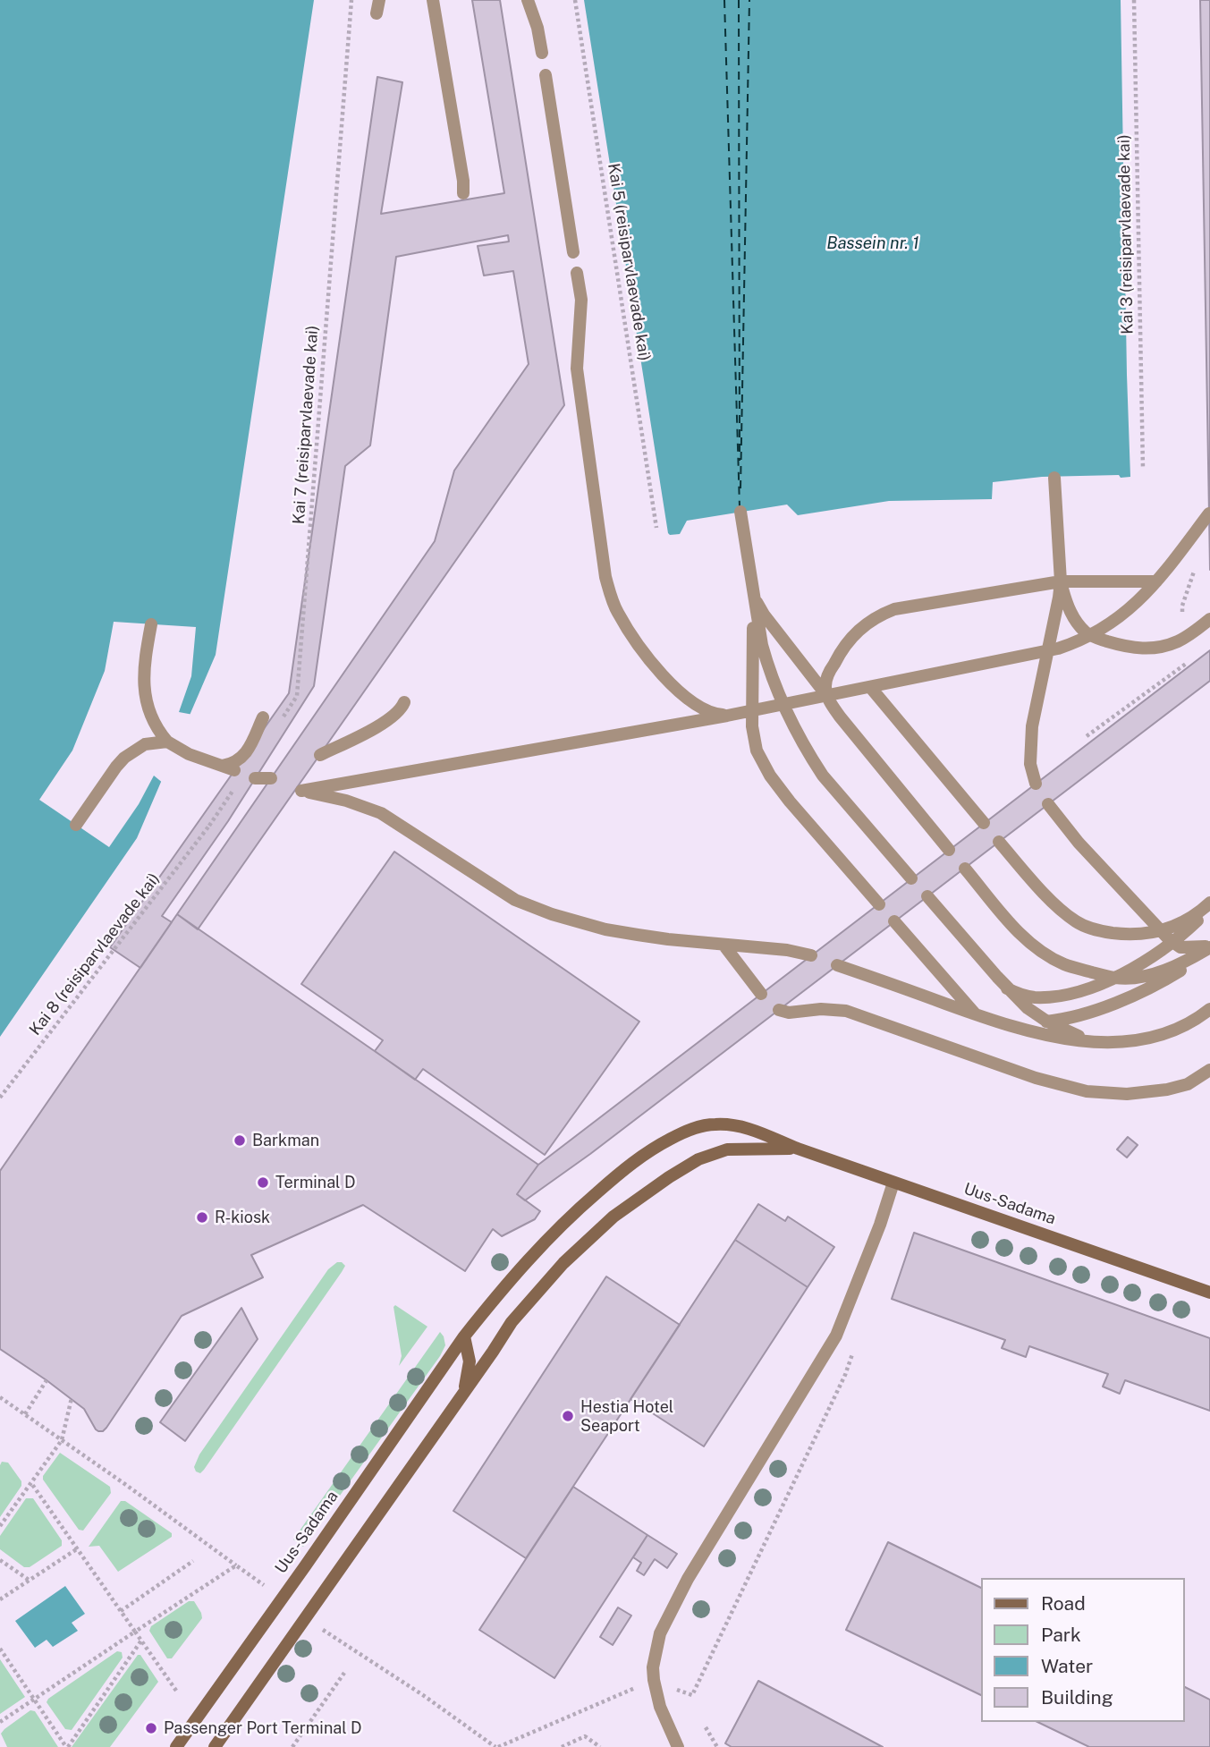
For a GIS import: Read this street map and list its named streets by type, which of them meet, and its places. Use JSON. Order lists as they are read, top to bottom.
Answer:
{
  "streets": {
    "street": ["Uus-Sadama"],
    "path": [
      "Kai 3 (reisiparvlaevade kai)",
      "Kai 5 (reisiparvlaevade kai)",
      "Kai 7 (reisiparvlaevade kai)",
      "Kai 8 (reisiparvlaevade kai)"
    ]
  },
  "water": ["Bassein nr. 1"],
  "places": [
    "Barkman",
    "Terminal D",
    "R-kiosk",
    "Hestia Hotel Seaport",
    "Passenger Port Terminal D"
  ],
  "legend": [
    "Road",
    "Park",
    "Water",
    "Building"
  ]
}
